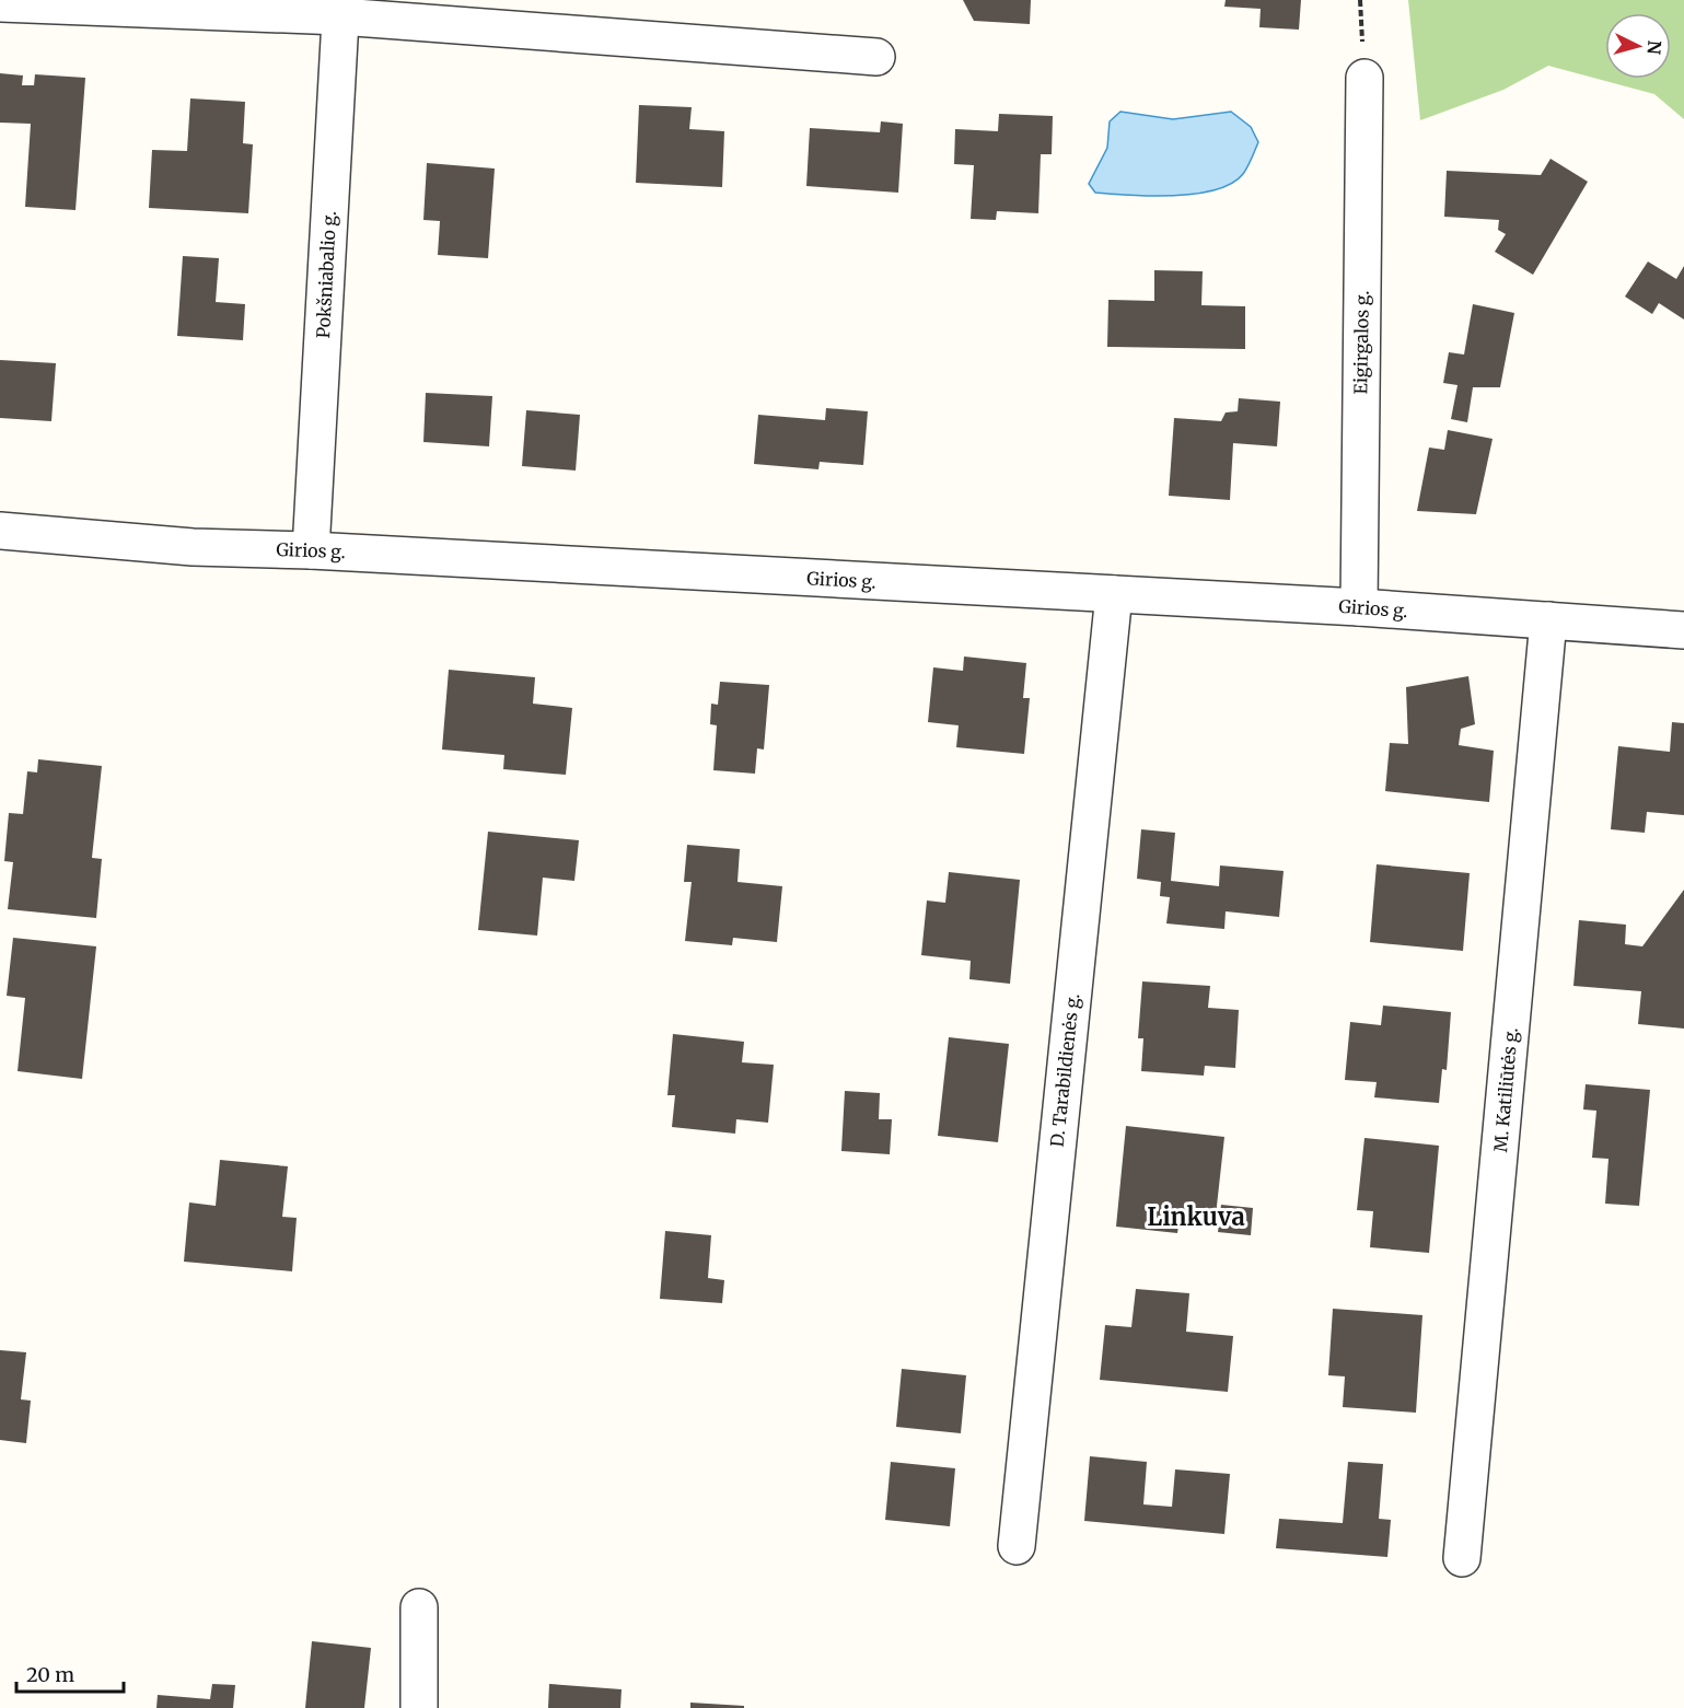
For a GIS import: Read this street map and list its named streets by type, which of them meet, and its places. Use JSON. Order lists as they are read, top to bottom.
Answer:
{
  "streets": {
    "street": [
      "Pokšniabalio g.",
      "Eigirgalos g.",
      "Girios g.",
      "D. Tarabildienės g.",
      "M. Katiliūtės g."
    ]
  },
  "crossings": [
    ["Pokšniabalio g.", "Girios g."],
    ["Eigirgalos g.", "Girios g."],
    ["Girios g.", "D. Tarabildienės g."],
    ["Girios g.", "M. Katiliūtės g."]
  ],
  "districts": ["Linkuva"],
  "scale_bar": "20 m",
  "north": "right"
}
